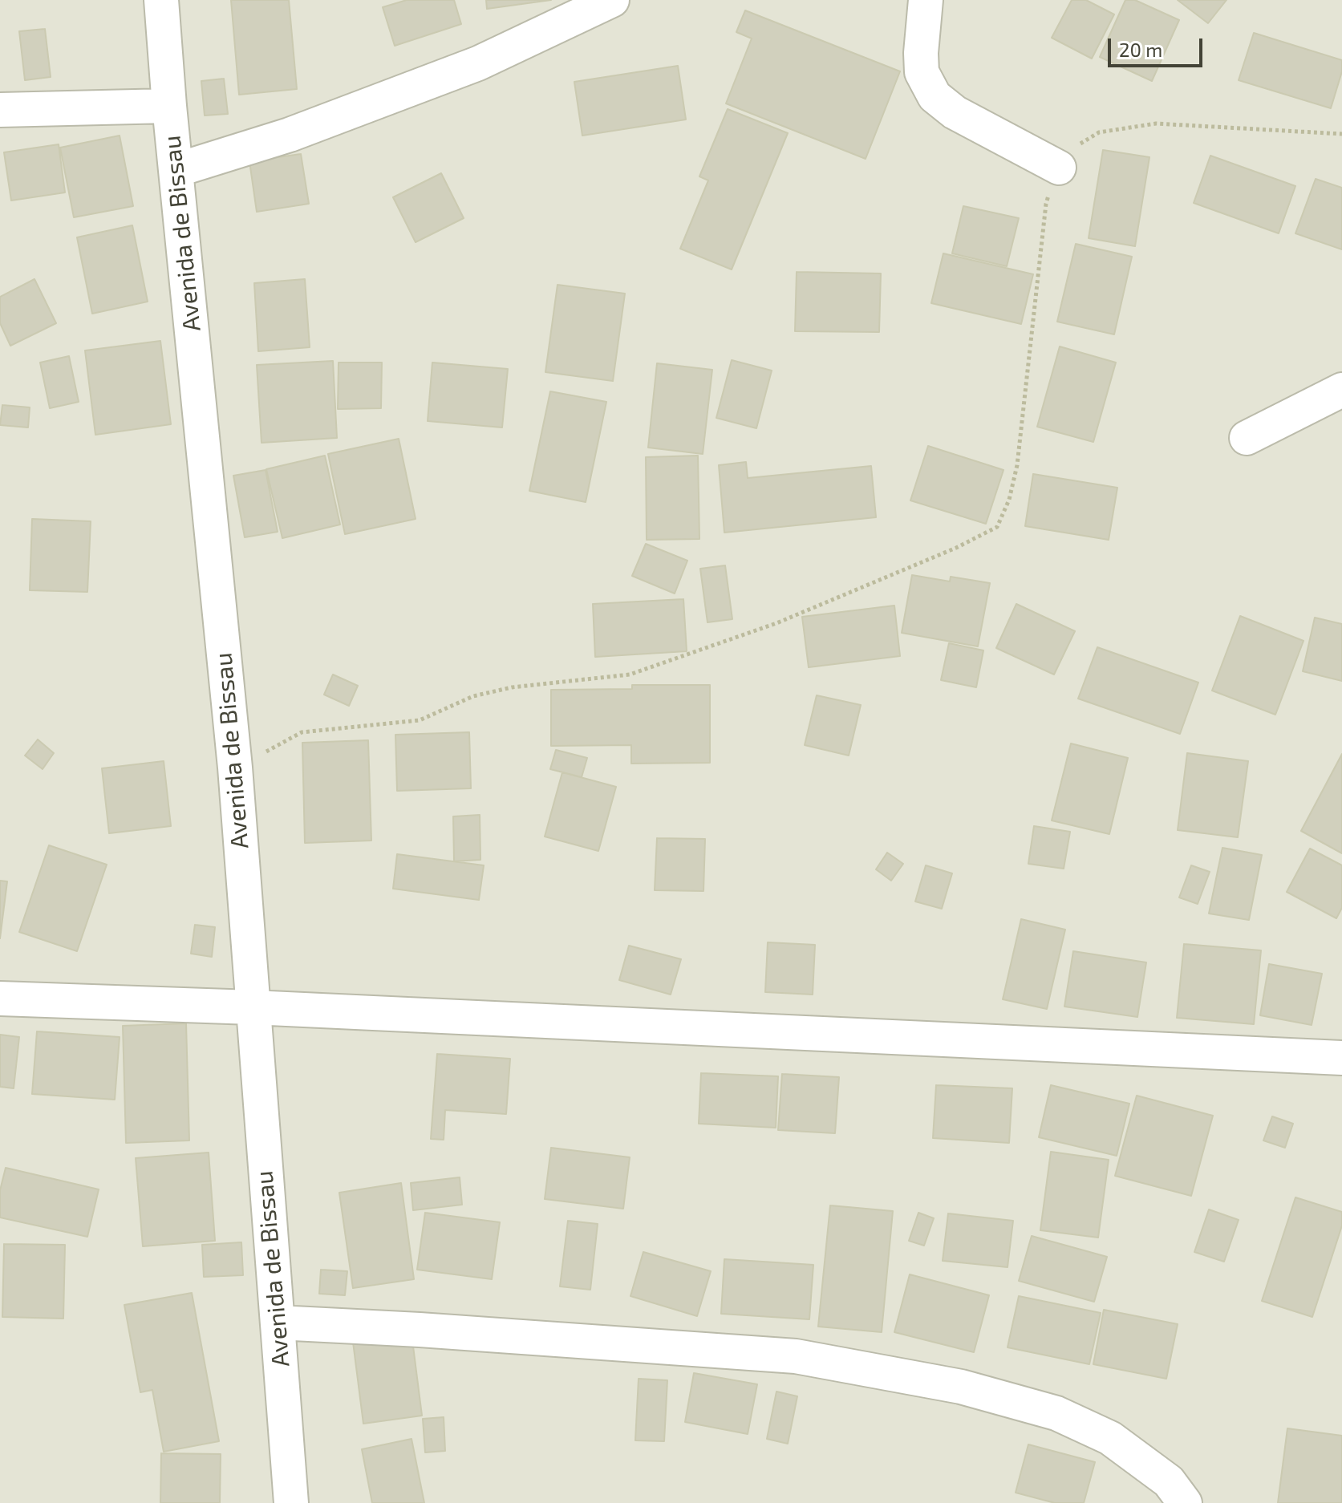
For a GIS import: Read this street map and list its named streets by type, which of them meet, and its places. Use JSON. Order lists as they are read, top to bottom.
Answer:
{
  "streets": {
    "street": ["Avenida de Bissau"]
  },
  "scale_bar": "20 m"
}
